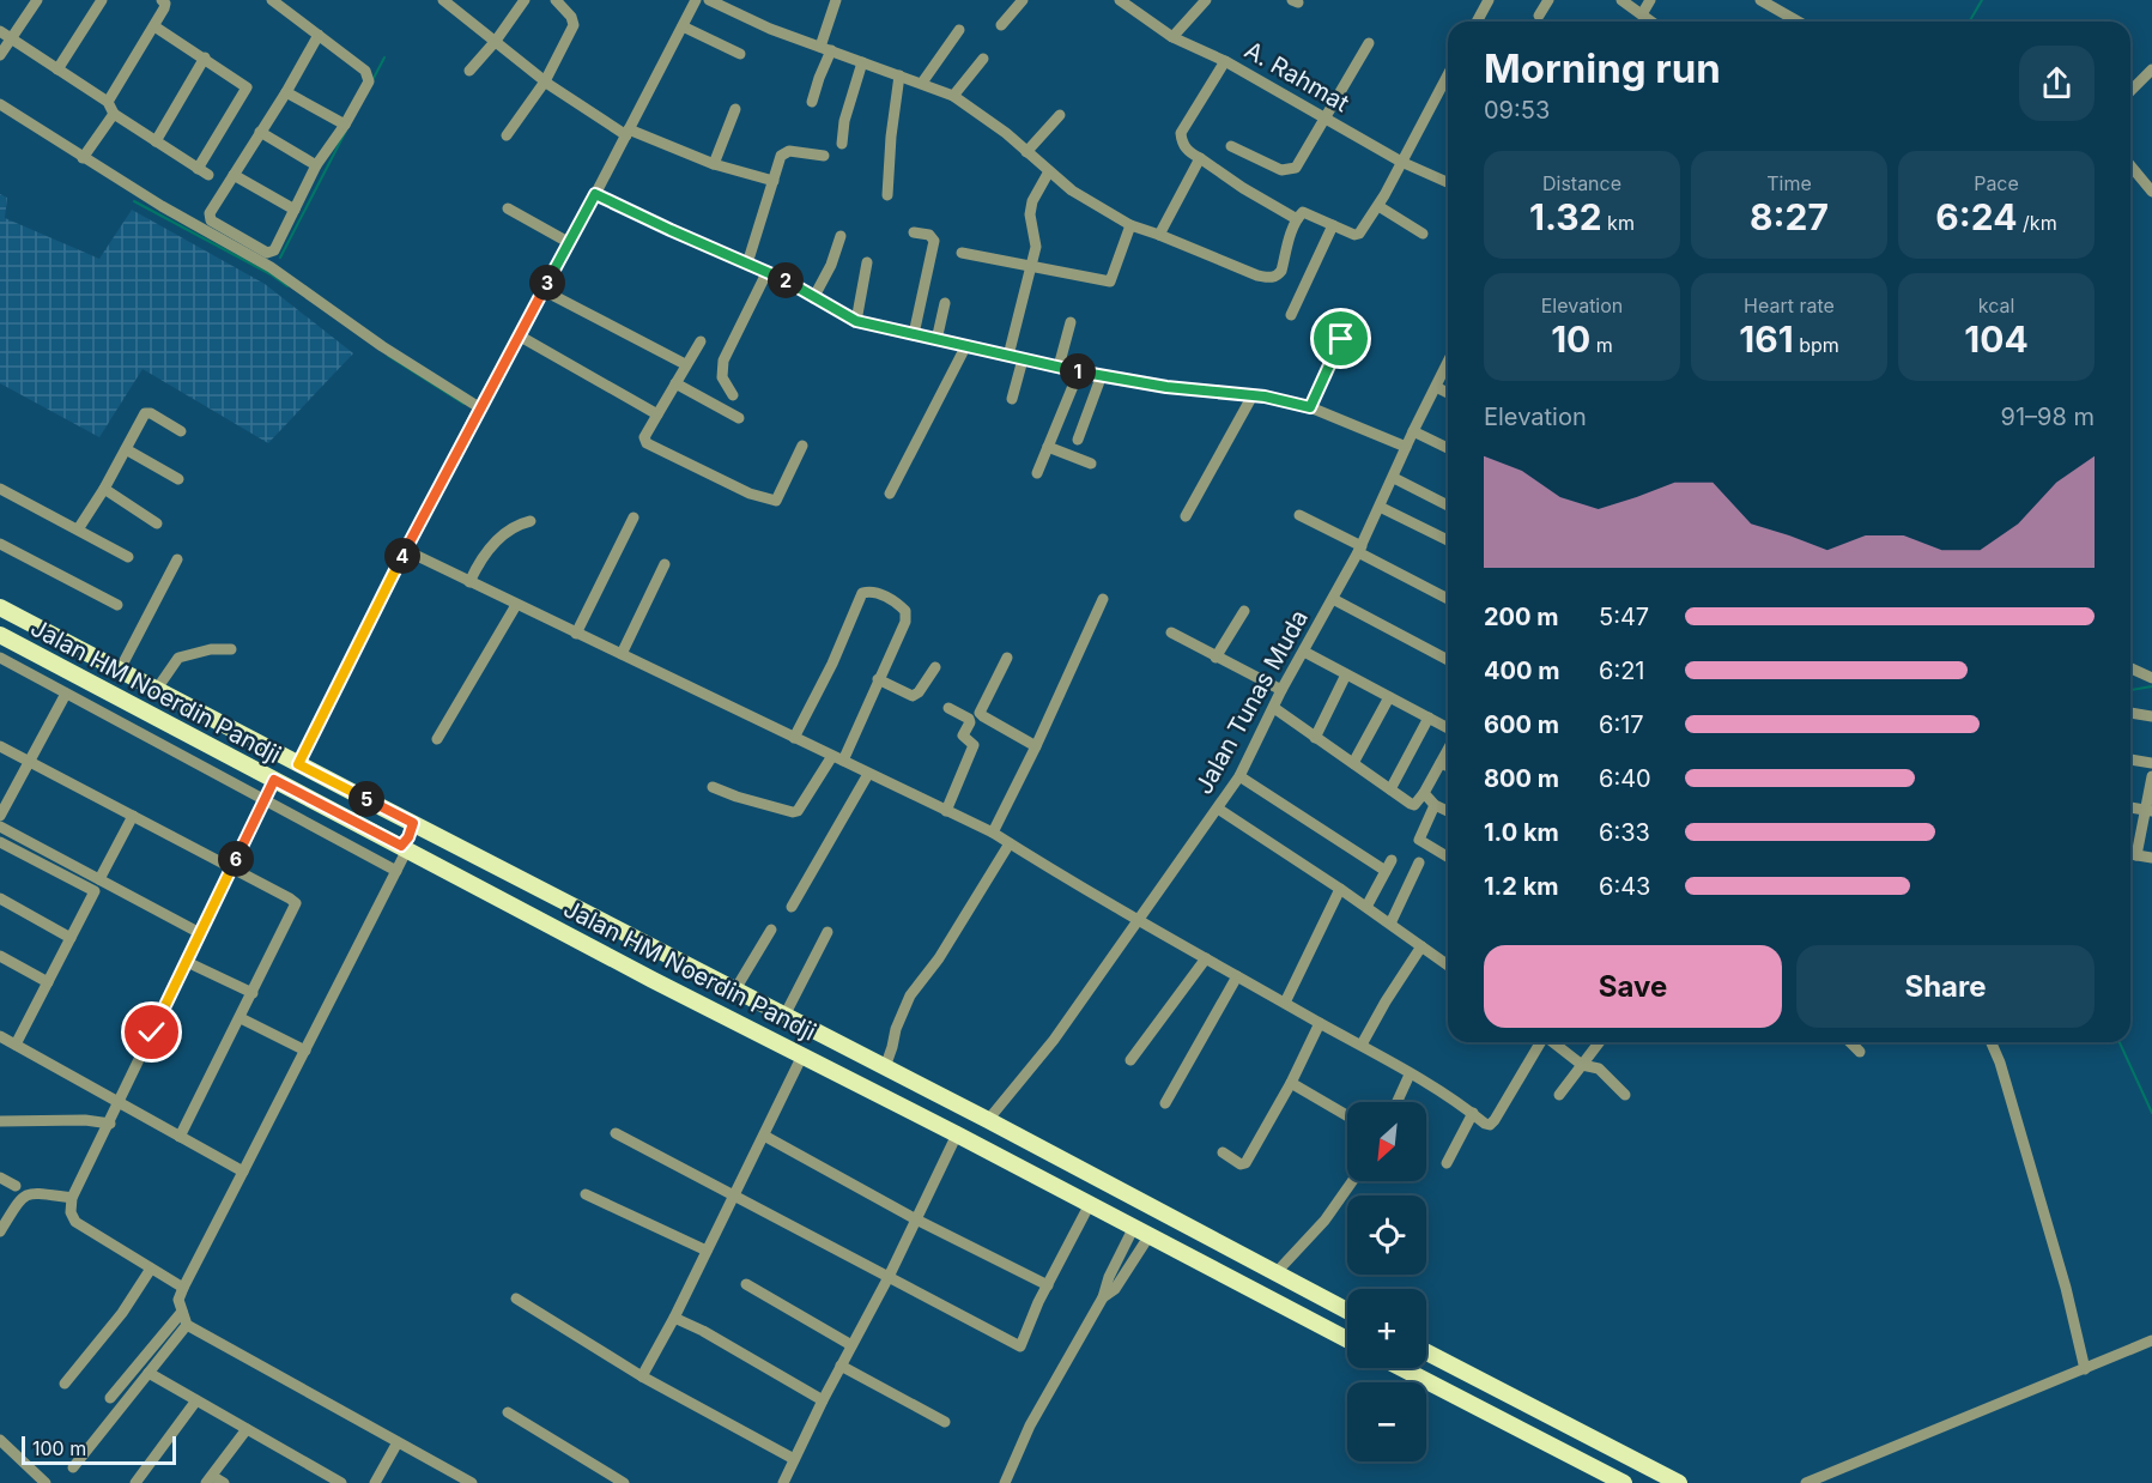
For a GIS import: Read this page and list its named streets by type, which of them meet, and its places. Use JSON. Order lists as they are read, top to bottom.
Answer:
{
  "streets": {
    "main road": ["Jalan HM Noerdin Pandji"],
    "street": ["A. Rahmat", "Jalan Tunas Muda"]
  },
  "crossings": [
    ["Jalan HM Noerdin Pandji", "Jalan Tunas Muda"]
  ],
  "scale_bar": "100 m",
  "north": "bottom left",
  "page": {
    "heading": ["Morning run", "09:53"],
    "stats": [
      ["Distance", "1.32 km"],
      ["Time", "8:27"],
      ["Pace", "6:24 /km"],
      ["Elevation", "10 m"],
      ["Heart rate", "161 bpm"],
      ["kcal", "104"]
    ],
    "pins": [
      "2",
      "3",
      "1",
      "4",
      "5",
      "6"
    ],
    "chart": ["Elevation", "91–98 m"],
    "list": [
      {
        "name": "200 m",
        "note": "5:47"
      },
      {
        "name": "400 m",
        "note": "6:21"
      },
      {
        "name": "600 m",
        "note": "6:17"
      },
      {
        "name": "800 m",
        "note": "6:40"
      },
      {
        "name": "1.0 km",
        "note": "6:33"
      },
      {
        "name": "1.2 km",
        "note": "6:43"
      }
    ],
    "buttons": ["Save", "Share"],
    "map_buttons": ["+", "−"],
    "scale": "100 m"
  }
}
